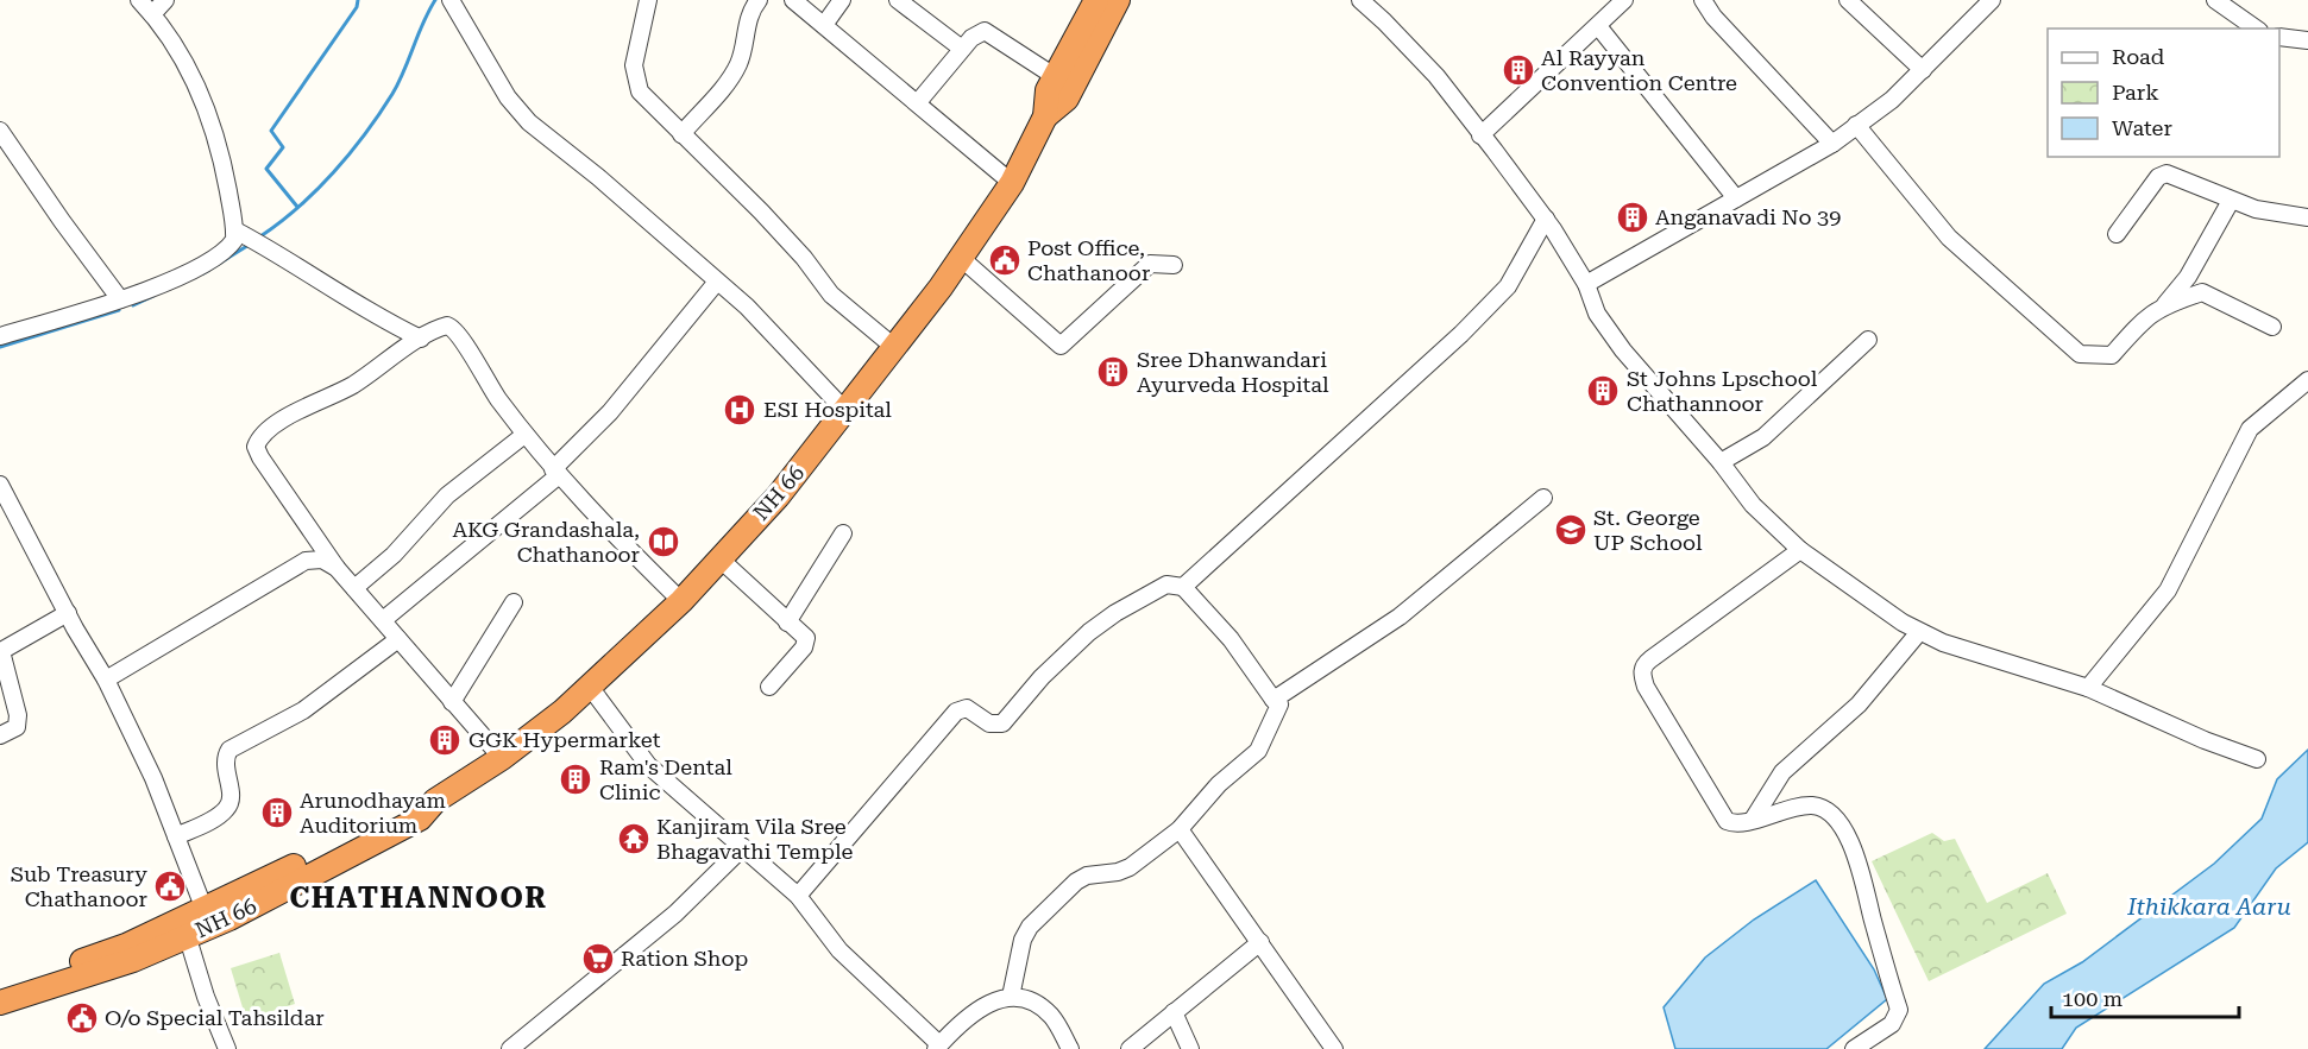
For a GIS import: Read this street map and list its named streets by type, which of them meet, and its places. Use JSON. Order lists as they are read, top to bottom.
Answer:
{
  "streets": {
    "highway": ["NH 66"]
  },
  "districts": ["CHATHANNOOR"],
  "water": ["Ithikkara Aaru"],
  "places": {
    "building": [
      "Al Rayyan Convention Centre",
      "Anganavadi No 39",
      "Sree Dhanwandari Ayurveda Hospital",
      "St Johns Lpschool Chathannoor",
      "GGK Hypermarket",
      "Ram's Dental Clinic",
      "Arunodhayam Auditorium"
    ],
    "public building": ["Post Office, Chathanoor", "Sub Treasury Chathanoor", "O/o Special Tahsildar"],
    "hospital": ["ESI Hospital"],
    "school or university": ["St. George UP School"],
    "library": ["AKG Grandashala, Chathanoor"],
    "temple": ["Kanjiram Vila Sree Bhagavathi Temple"],
    "supermarket": ["Ration Shop"]
  },
  "legend": ["Road", "Park", "Water"],
  "scale_bar": "100 m"
}
